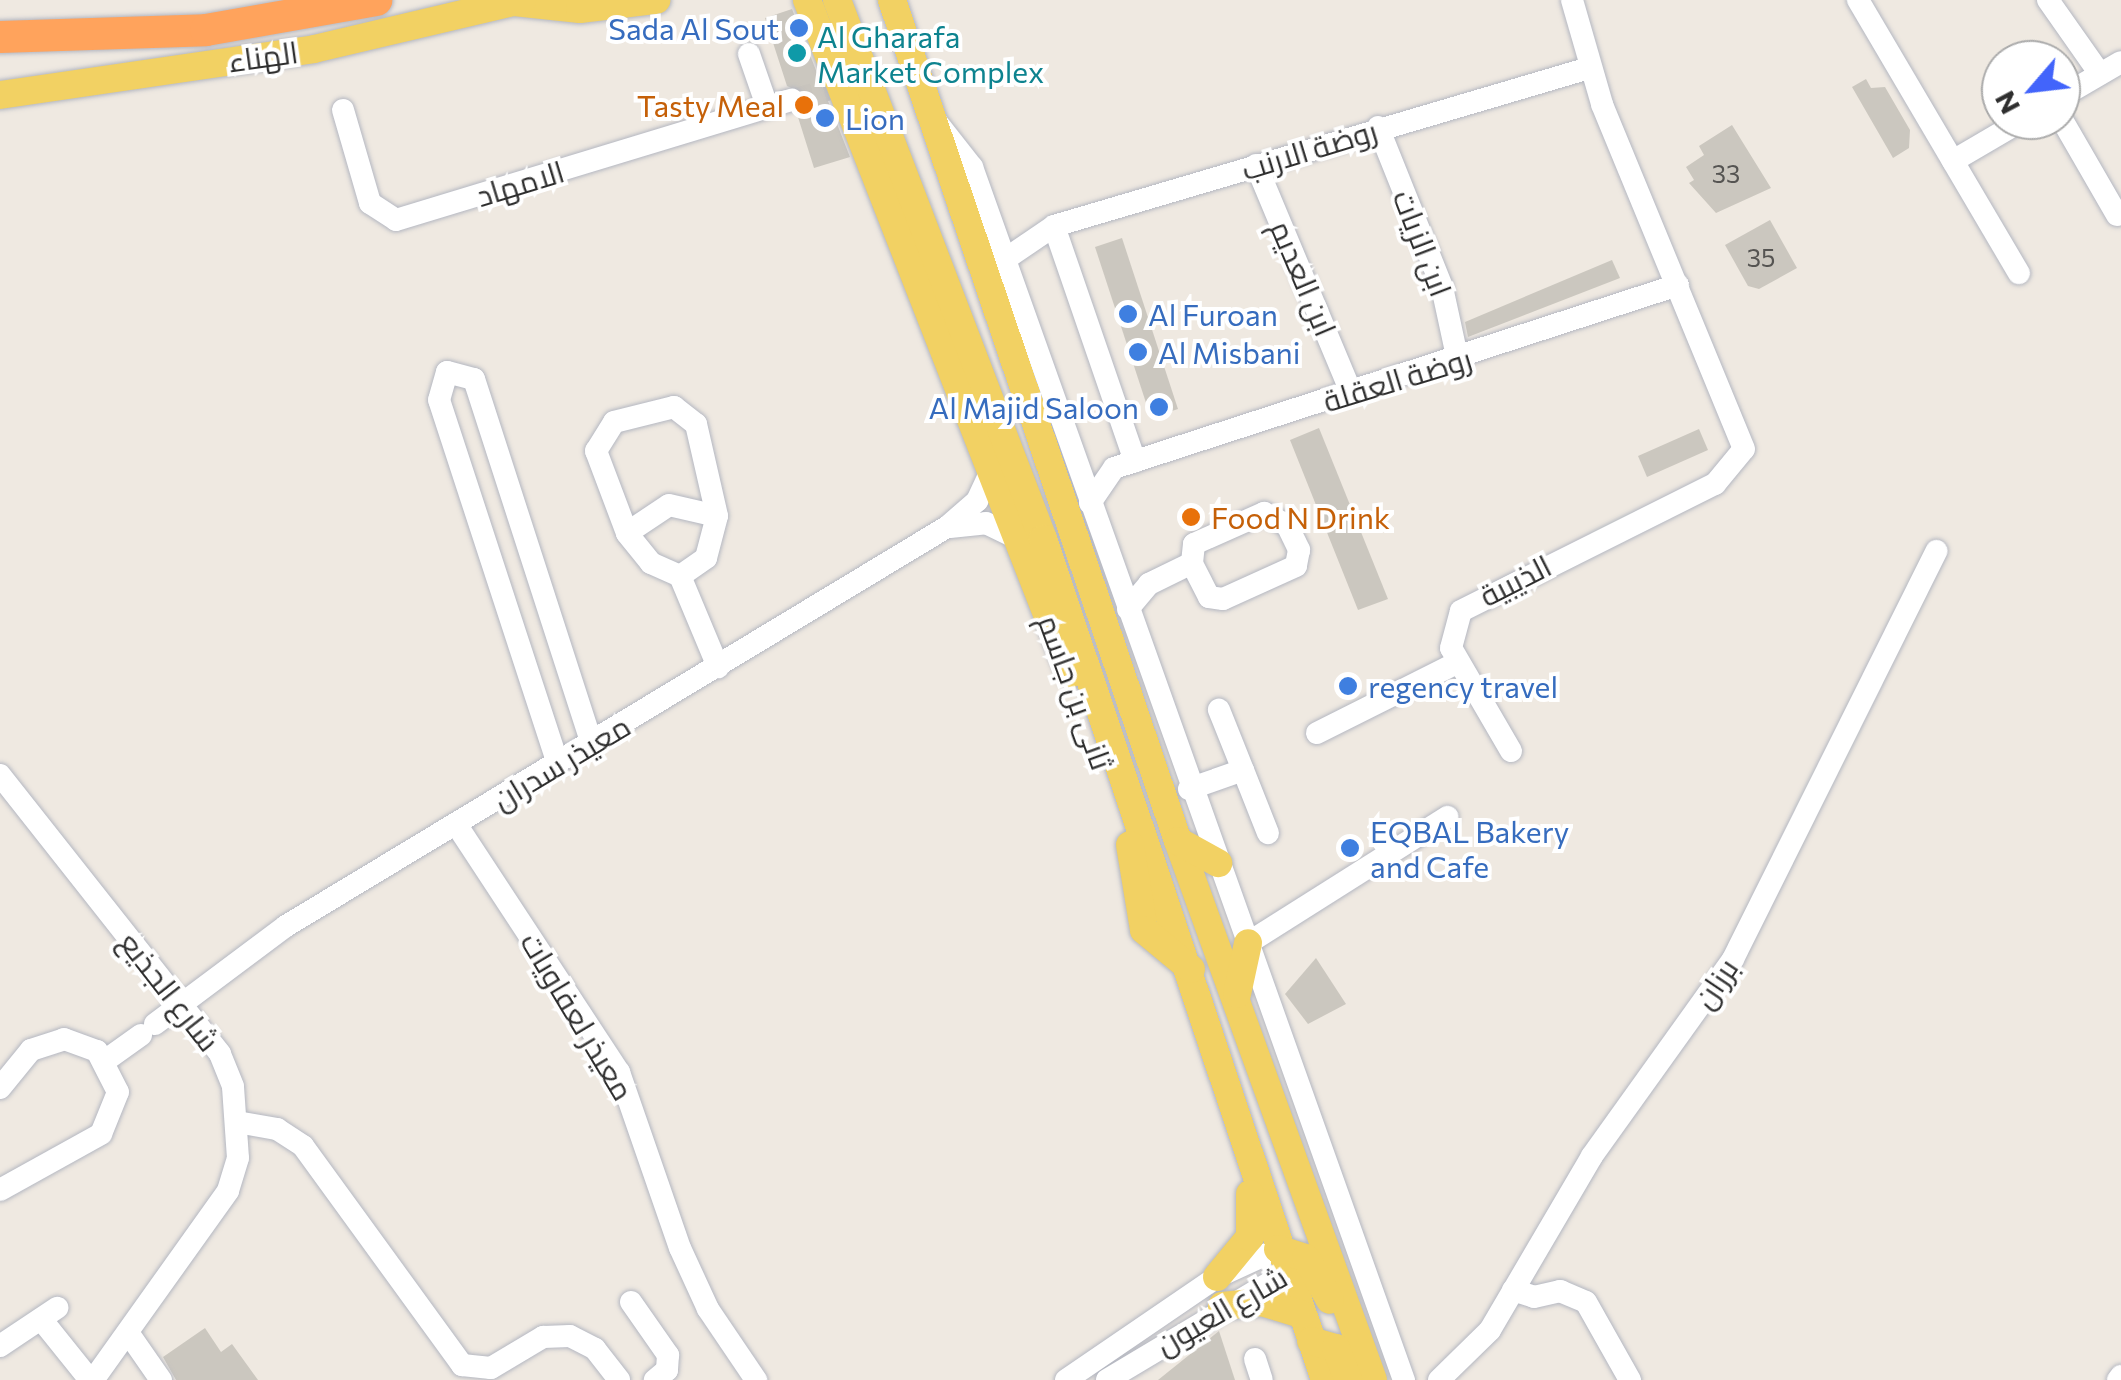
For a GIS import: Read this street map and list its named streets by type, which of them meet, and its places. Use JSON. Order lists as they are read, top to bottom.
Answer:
{
  "streets": {
    "main road": ["الهناء", "ثانى بن جاسم"],
    "street": [
      "روضة الارنب",
      "الامهاد",
      "ابن الزيات",
      "ابن العديم",
      "روضة العقلة",
      "الذيبية",
      "معيذر سدران",
      "برزان",
      "شارع الجذيع",
      "معيذر لعفاويات",
      "شارع العيون"
    ]
  },
  "crossings": [
    ["روضة الارنب", "ابن الزيات"],
    ["روضة الارنب", "ابن العديم"],
    ["روضة الارنب", "ثانى بن جاسم"],
    ["ابن الزيات", "روضة العقلة"],
    ["ابن العديم", "روضة العقلة"],
    ["روضة العقلة", "الذيبية"],
    ["ثانى بن جاسم", "معيذر سدران"],
    ["ثانى بن جاسم", "شارع العيون"],
    ["معيذر سدران", "شارع الجذيع"],
    ["معيذر سدران", "معيذر لعفاويات"]
  ],
  "places": [
    "Sada Al Sout",
    "Al Gharafa Market Complex",
    "Tasty Meal",
    "Lion",
    "Al Furoan",
    "Al Misbani",
    "Al Majid Saloon",
    "Food N Drink",
    "regency travel",
    "EQBAL Bakery and Cafe"
  ],
  "house_numbers": ["33", "35"],
  "north": "bottom left"
}
